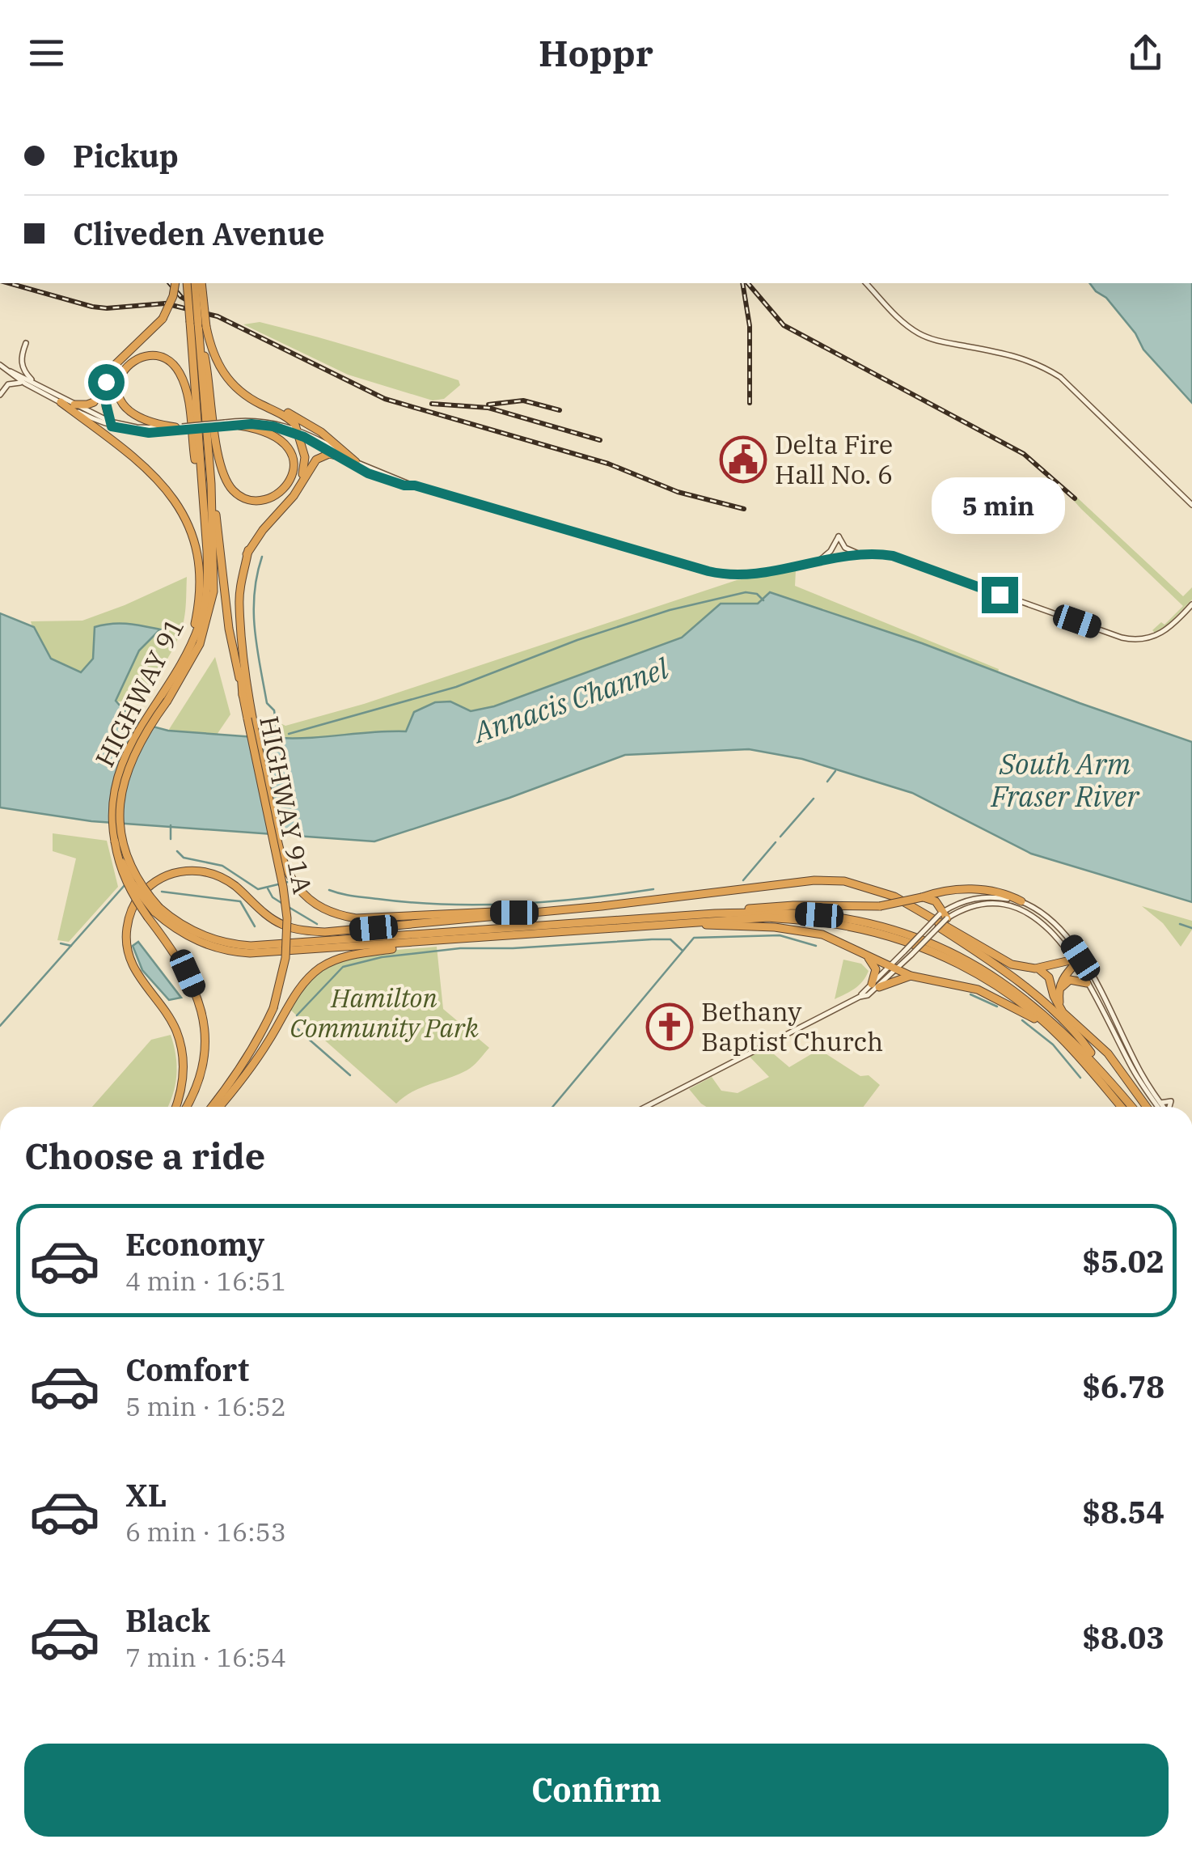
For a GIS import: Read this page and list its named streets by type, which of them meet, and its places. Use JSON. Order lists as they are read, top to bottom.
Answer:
{
  "streets": {
    "highway": ["HIGHWAY 91", "HIGHWAY 91A"]
  },
  "crossings": [
    ["HIGHWAY 91", "HIGHWAY 91A"]
  ],
  "water": ["Annacis Channel", "South Arm Fraser River"],
  "parks": ["Hamilton Community Park"],
  "places": {
    "public building": ["Delta Fire Hall No. 6"],
    "church": ["Bethany Baptist Church"]
  },
  "page": {
    "header": "Hoppr",
    "banner": ["Pickup", "Cliveden Avenue"],
    "bubble": "5 min",
    "heading": "Choose a ride",
    "list": [
      {
        "name": "Economy",
        "note": "4 min · 16:51",
        "value": "$5.02"
      },
      {
        "name": "Comfort",
        "note": "5 min · 16:52",
        "value": "$6.78"
      },
      {
        "name": "XL",
        "note": "6 min · 16:53",
        "value": "$8.54"
      },
      {
        "name": "Black",
        "note": "7 min · 16:54",
        "value": "$8.03"
      }
    ],
    "buttons": "Confirm"
  }
}
